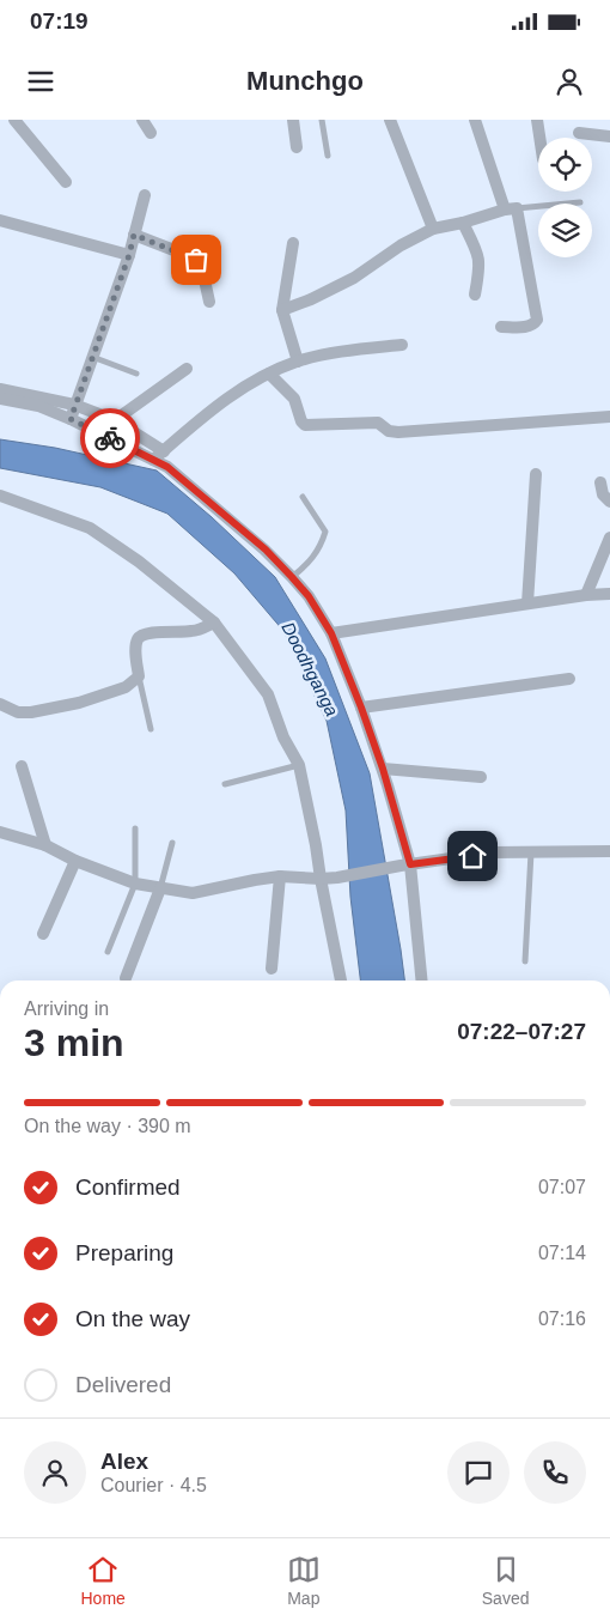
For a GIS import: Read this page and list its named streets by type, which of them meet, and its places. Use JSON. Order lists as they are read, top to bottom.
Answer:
{
  "water": ["Doodhganga"],
  "page": {
    "status": "07:19",
    "header": "Munchgo",
    "heading": ["3 min", "Arriving in", "07:22–07:27"],
    "panel": ["Alex", "Courier · 4.5"],
    "bar": "On the way · 390 m",
    "list": [
      ["Confirmed", "07:07"],
      ["Preparing", "07:14"],
      ["On the way", "07:16"],
      "Delivered"
    ],
    "tabs": ["Home", "Map", "Saved"]
  }
}
